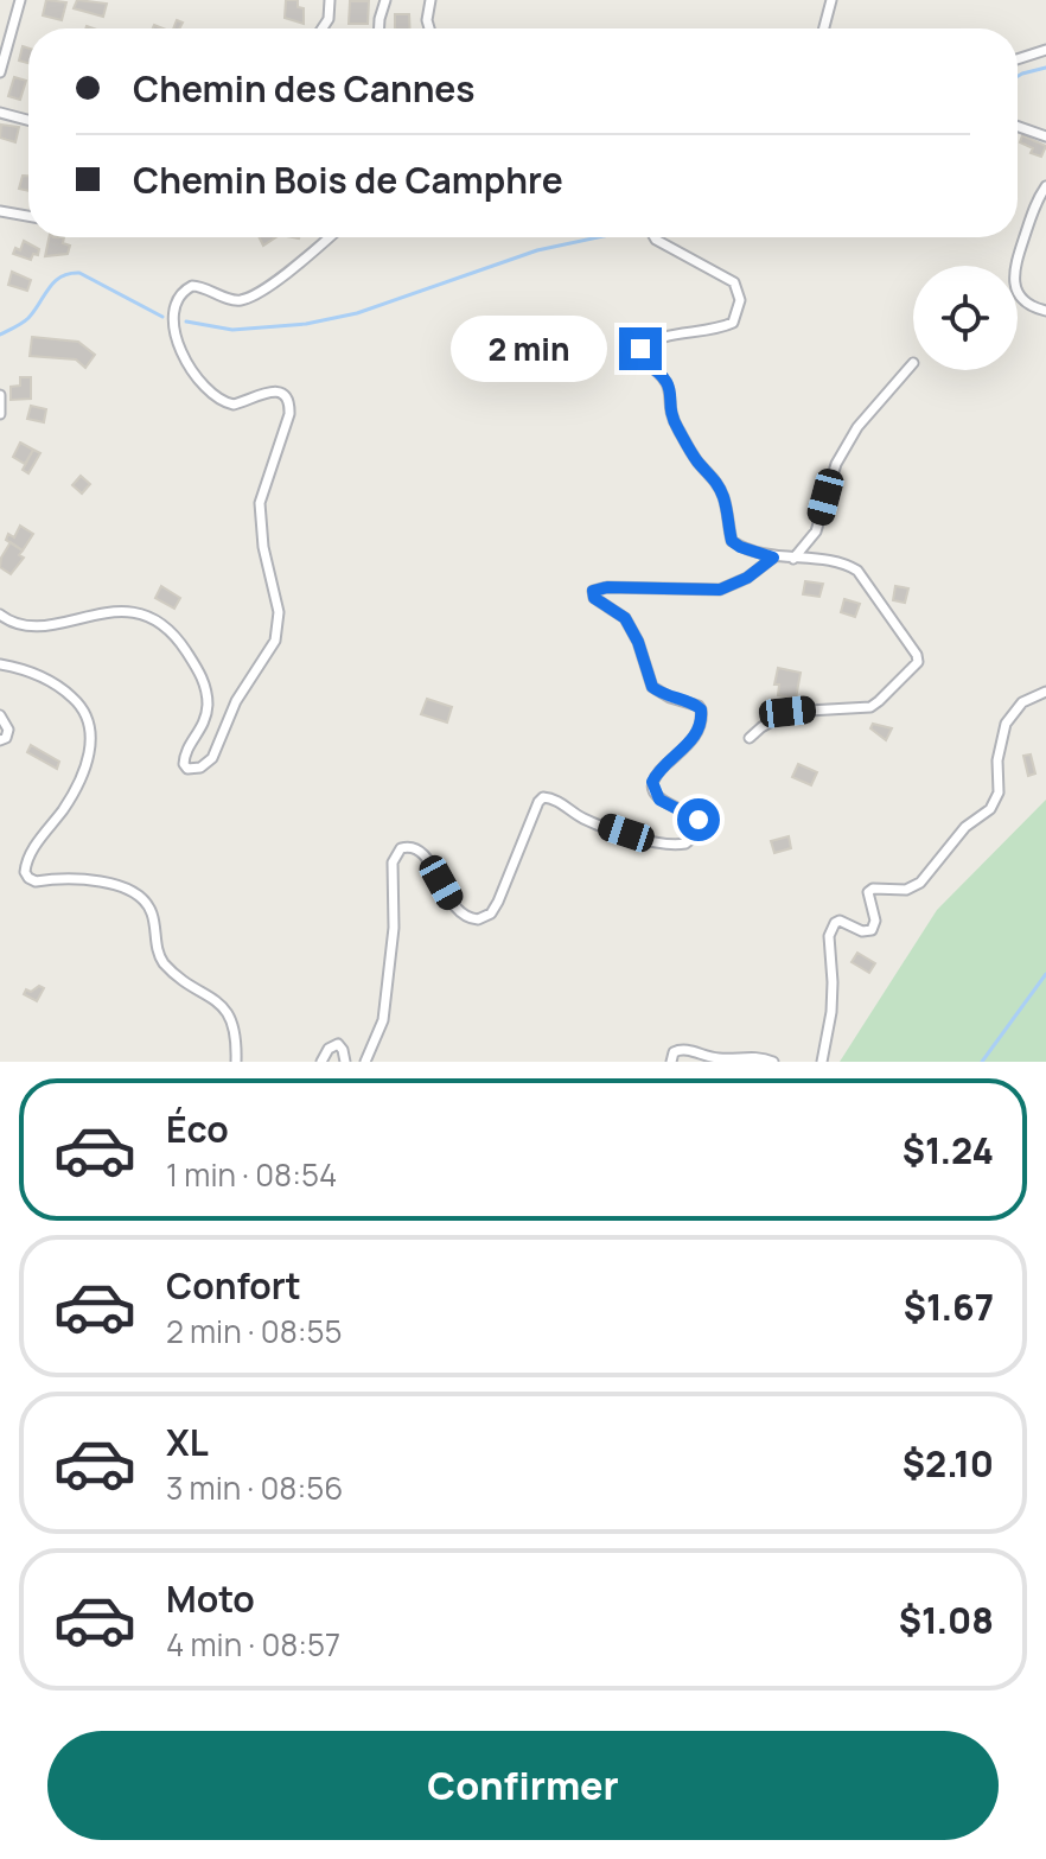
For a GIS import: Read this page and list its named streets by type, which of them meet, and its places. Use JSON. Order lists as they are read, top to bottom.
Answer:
{
  "page": {
    "banner": ["Chemin des Cannes", "Chemin Bois de Camphre"],
    "bubble": "2 min",
    "list": [
      {
        "name": "Éco",
        "note": "1 min · 08:54",
        "value": "$1.24"
      },
      {
        "name": "Confort",
        "note": "2 min · 08:55",
        "value": "$1.67"
      },
      {
        "name": "XL",
        "note": "3 min · 08:56",
        "value": "$2.10"
      },
      {
        "name": "Moto",
        "note": "4 min · 08:57",
        "value": "$1.08"
      }
    ],
    "buttons": "Confirmer"
  }
}
